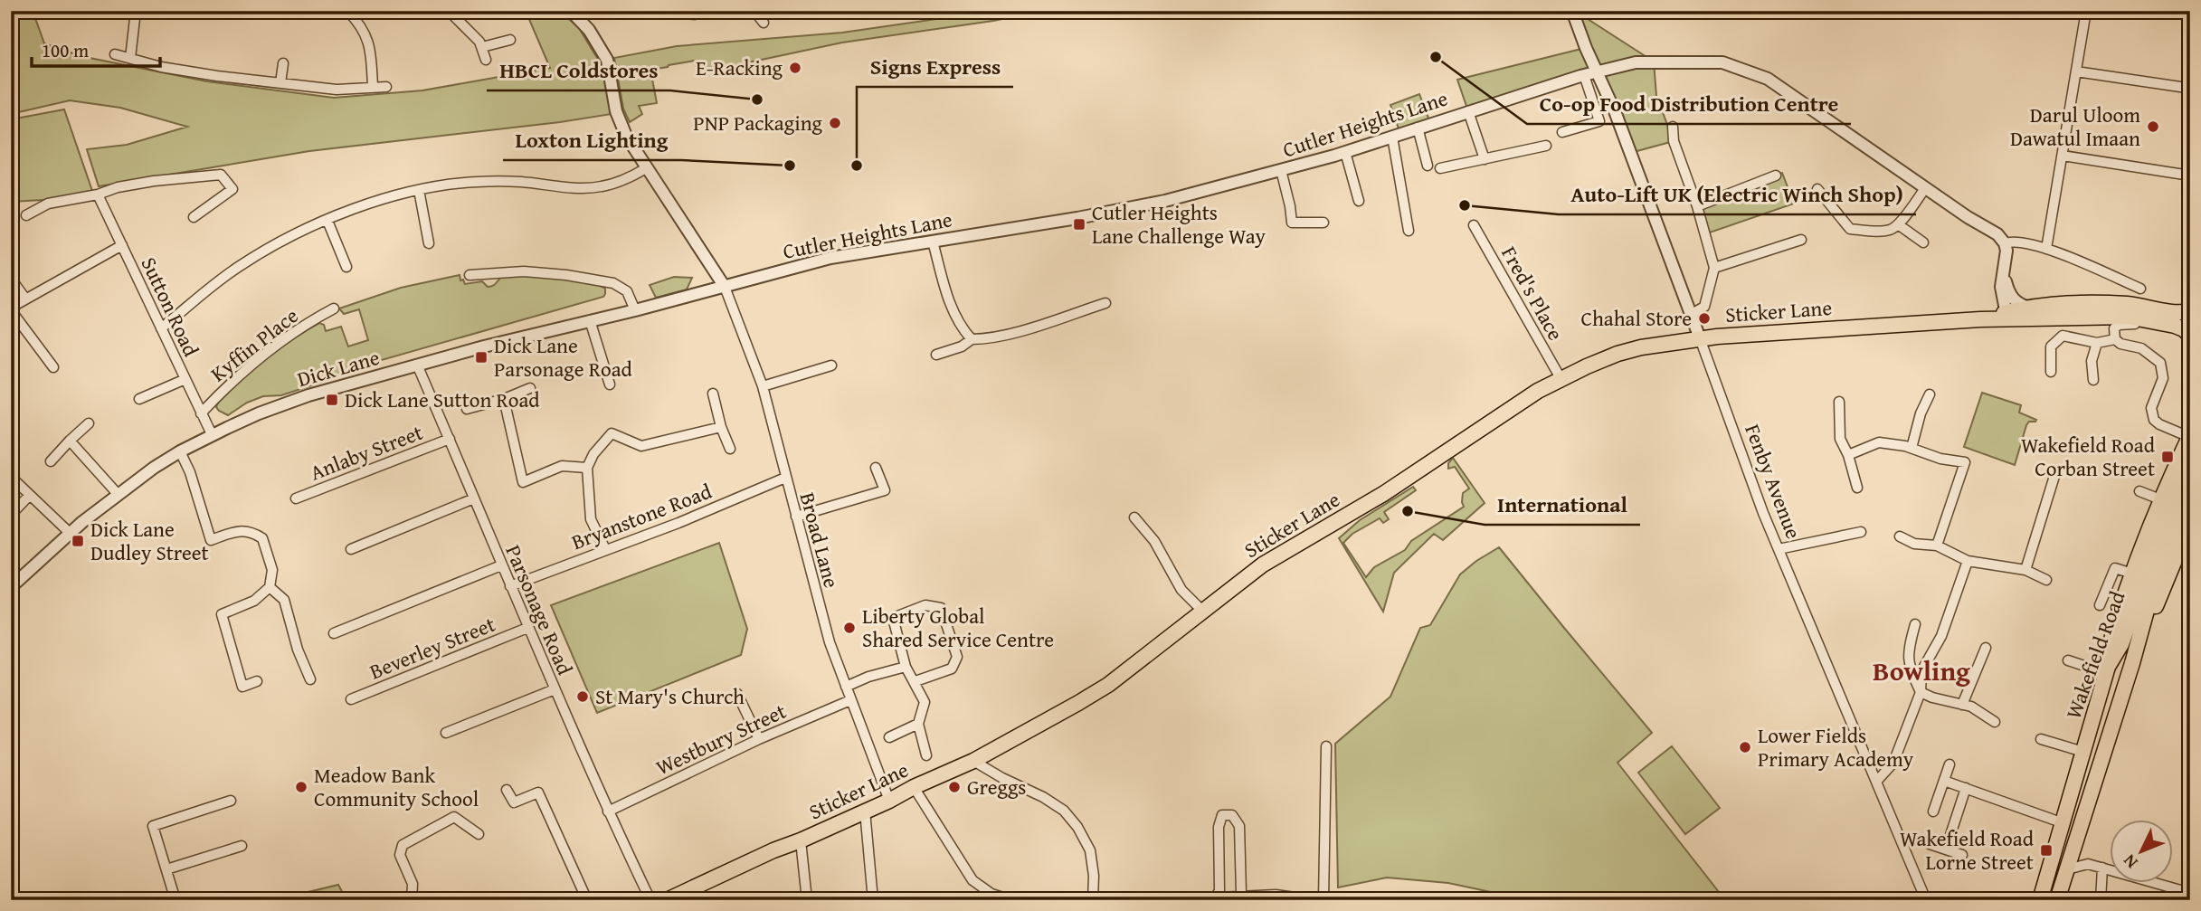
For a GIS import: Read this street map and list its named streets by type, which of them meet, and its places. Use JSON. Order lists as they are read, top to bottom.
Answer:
{
  "streets": {
    "main road": ["Sticker Lane", "Wakefield Road"],
    "street": [
      "Cutler Heights Lane",
      "Fred's Place",
      "Sutton Road",
      "Kyffin Place",
      "Dick Lane",
      "Anlaby Street",
      "Fenby Avenue",
      "Bryanstone Road",
      "Broad Lane",
      "Parsonage Road",
      "Beverley Street",
      "Westbury Street"
    ]
  },
  "crossings": [
    ["Cutler Heights Lane", "Dick Lane"],
    ["Cutler Heights Lane", "Fenby Avenue"],
    ["Cutler Heights Lane", "Broad Lane"],
    ["Fred's Place", "Sticker Lane"],
    ["Sutton Road", "Kyffin Place"],
    ["Sutton Road", "Dick Lane"],
    ["Sticker Lane", "Fenby Avenue"],
    ["Sticker Lane", "Broad Lane"],
    ["Dick Lane", "Broad Lane"],
    ["Dick Lane", "Parsonage Road"],
    ["Anlaby Street", "Parsonage Road"],
    ["Bryanstone Road", "Broad Lane"],
    ["Bryanstone Road", "Parsonage Road"],
    ["Broad Lane", "Westbury Street"],
    ["Parsonage Road", "Beverley Street"],
    ["Parsonage Road", "Westbury Street"]
  ],
  "districts": ["Bowling"],
  "places": {
    "other": [
      "Co-op Food Distribution Centre",
      "E-Racking",
      "HBCL Coldstores",
      "PNP Packaging",
      "Darul Uloom Dawatul Imaan",
      "Loxton Lighting",
      "Signs Express",
      "Auto-Lift UK (Electric Winch Shop)",
      "Chahal Store",
      "International",
      "Liberty Global Shared Service Centre",
      "St Mary's Church",
      "Lower Fields Primary Academy",
      "Meadow Bank Community School",
      "Greggs"
    ],
    "transit": [
      "Cutler Heights Lane Challenge Way",
      "Dick Lane Parsonage Road",
      "Dick Lane Sutton Road",
      "Wakefield Road Corban Street",
      "Dick Lane Dudley Street",
      "Wakefield Road Lorne Street"
    ]
  },
  "scale_bar": "100 m",
  "north": "bottom left"
}
